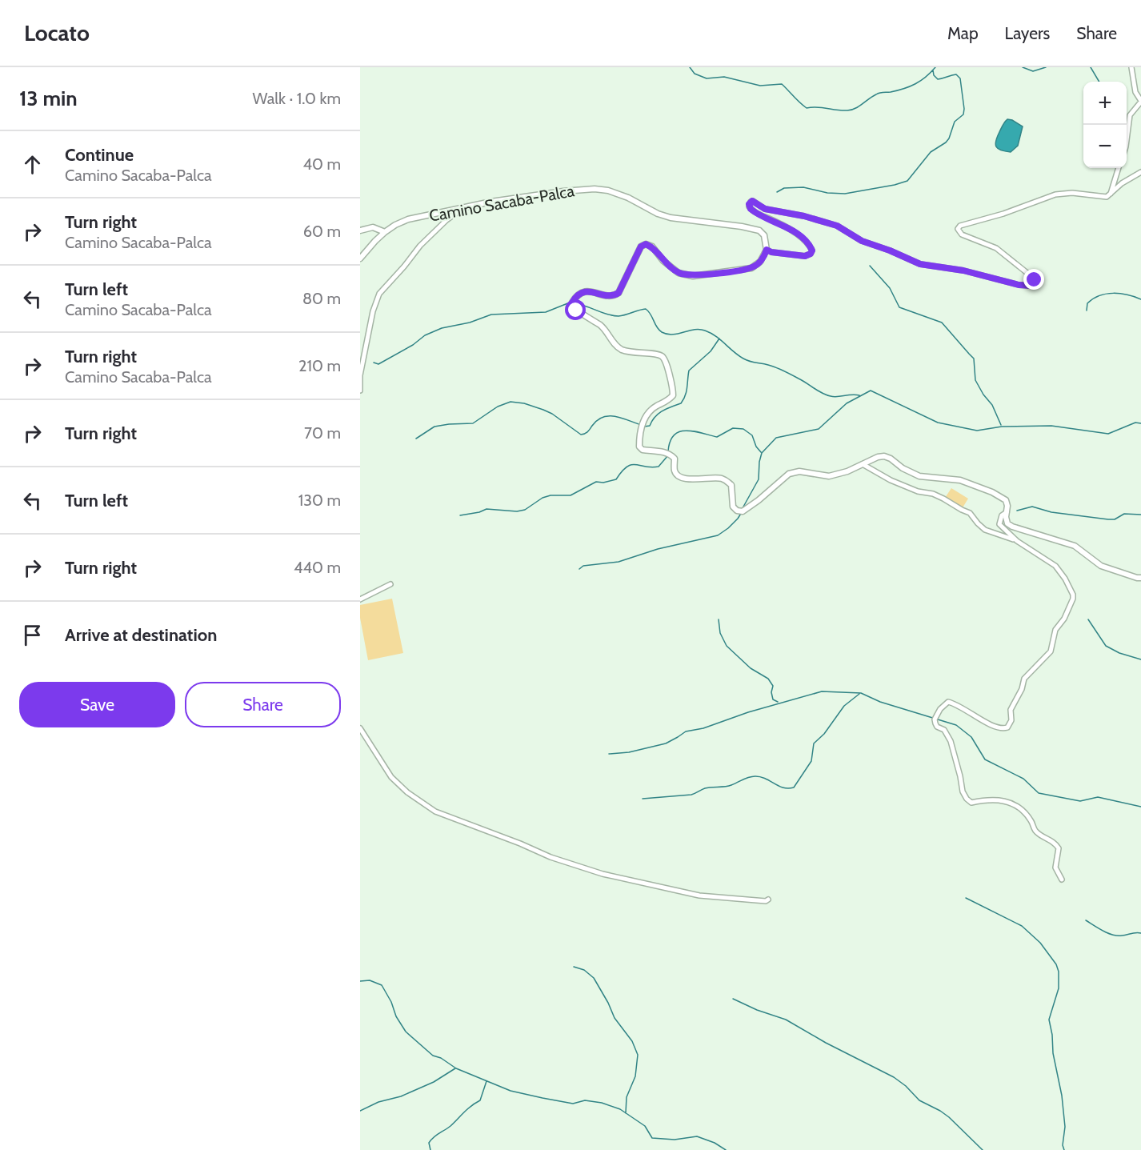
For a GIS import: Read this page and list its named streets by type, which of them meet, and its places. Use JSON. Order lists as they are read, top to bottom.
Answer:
{
  "streets": {
    "street": ["Camino Sacaba-Palca"]
  },
  "page": {
    "header": "Locato",
    "nav": ["Map", "Layers", "Share"],
    "heading": ["13 min", "Walk · 1.0 km"],
    "map_buttons": ["+", "−"],
    "list": [
      ["Continue", "Camino Sacaba-Palca", "40 m"],
      ["Turn right", "Camino Sacaba-Palca", "60 m"],
      ["Turn left", "Camino Sacaba-Palca", "80 m"],
      ["Turn right", "Camino Sacaba-Palca", "210 m"],
      ["Turn right", "70 m"],
      ["Turn left", "130 m"],
      ["Turn right", "440 m"],
      "Arrive at destination"
    ],
    "buttons": ["Save", "Share"]
  }
}
